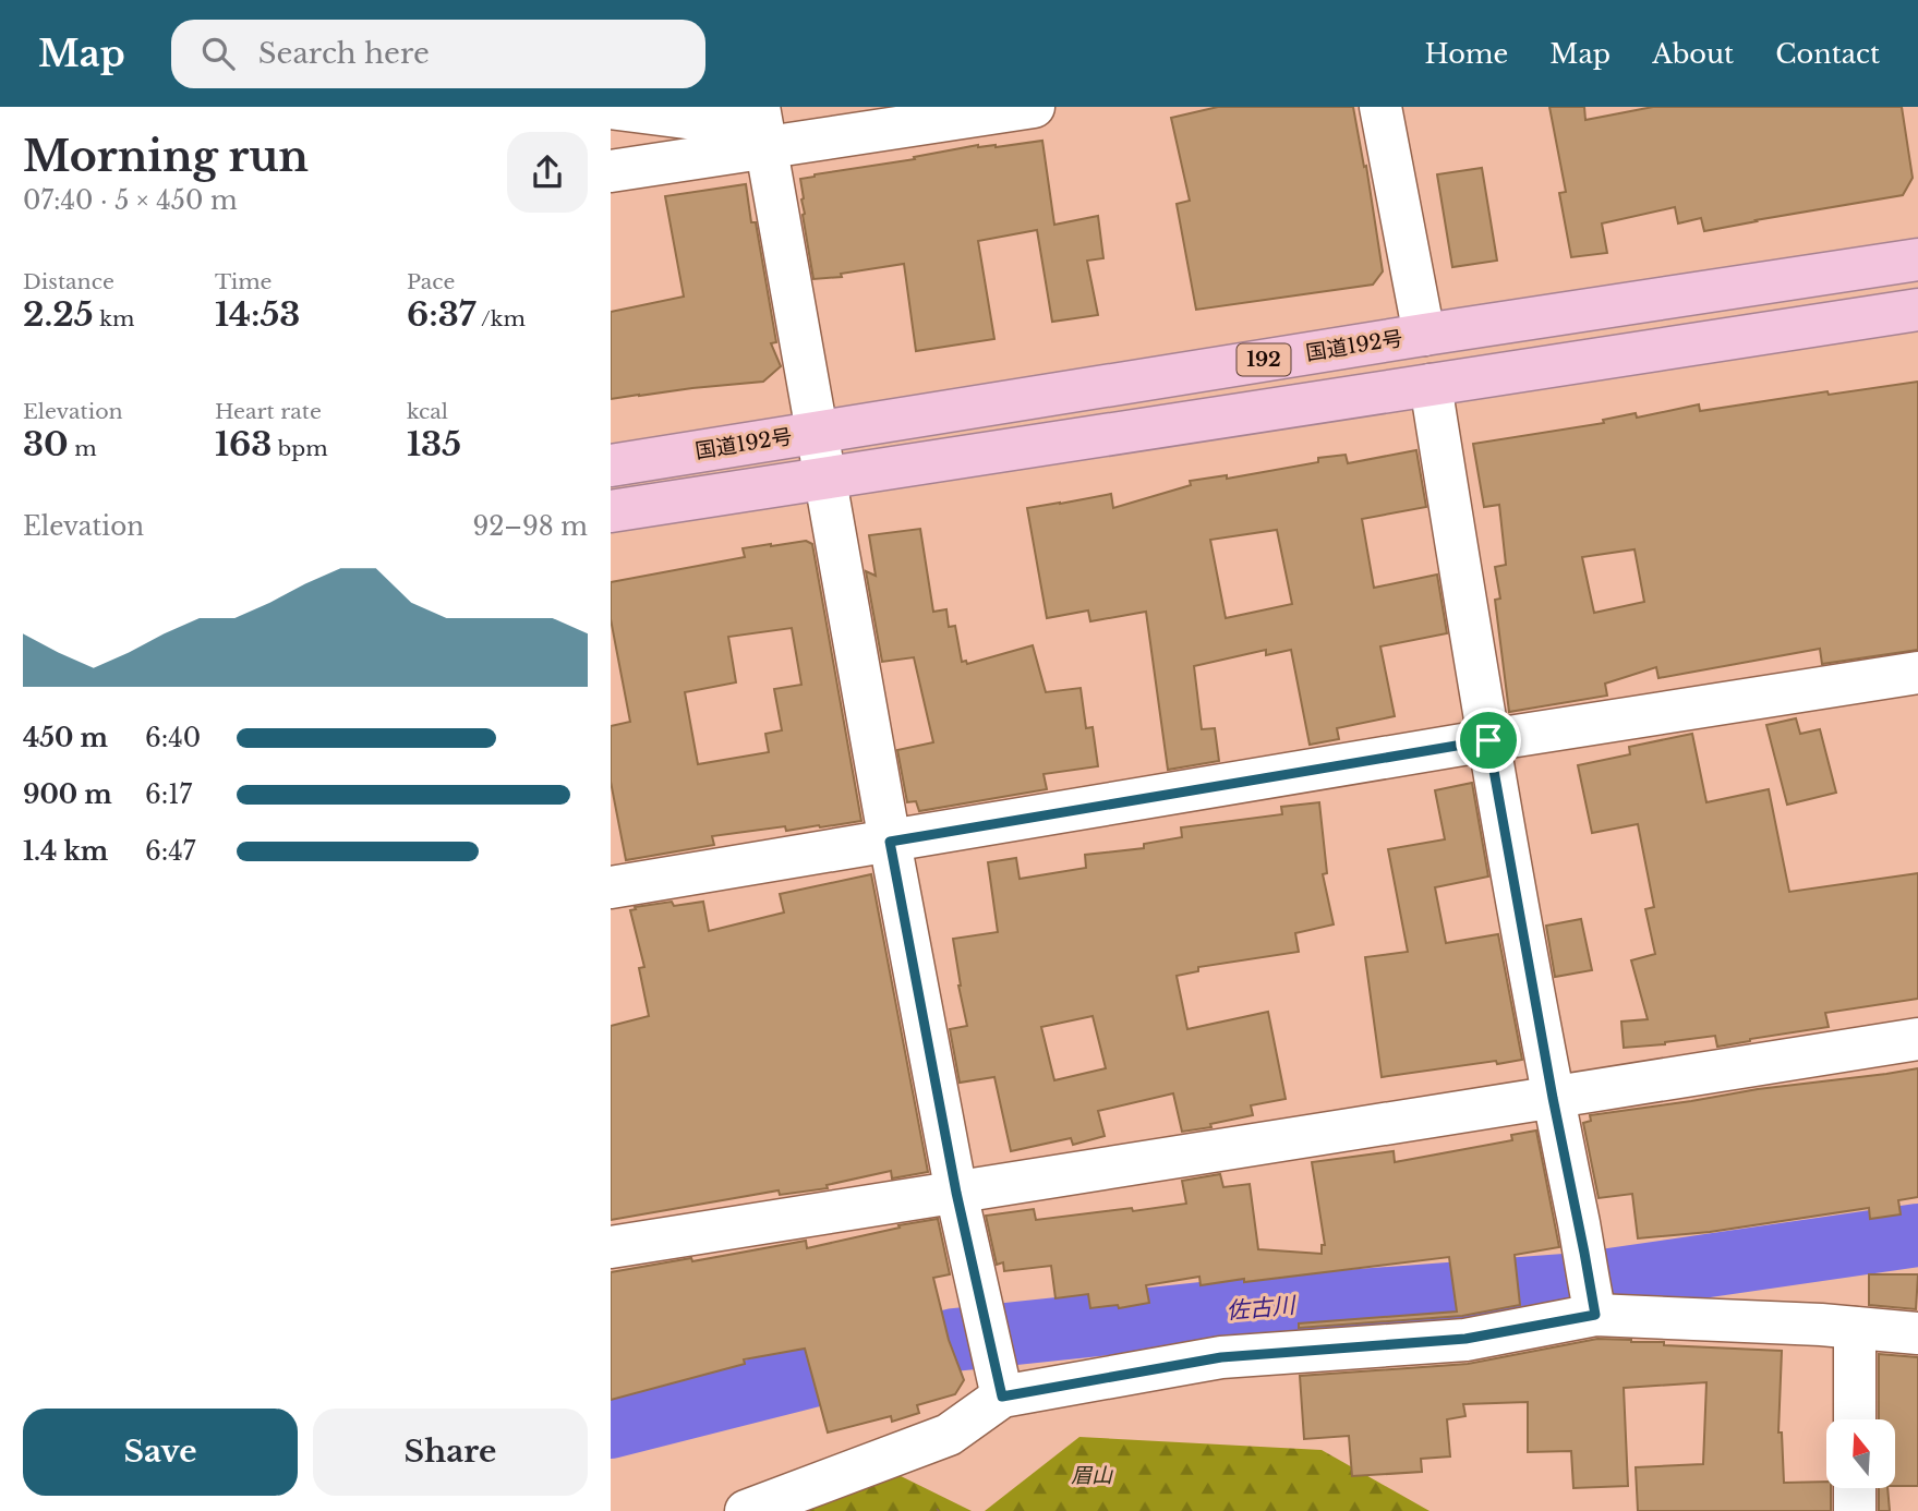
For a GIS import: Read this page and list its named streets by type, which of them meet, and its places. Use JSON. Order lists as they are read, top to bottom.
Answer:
{
  "streets": {
    "highway": ["国道192号", "192"]
  },
  "water": ["佐古川"],
  "parks": ["眉山"],
  "north": "top",
  "page": {
    "header": "Map",
    "search": "Search here",
    "nav": [
      "Home",
      "Map",
      "About",
      "Contact"
    ],
    "heading": ["Morning run", "07:40 · 5 × 450 m"],
    "stats": [
      ["Distance", "2.25 km"],
      ["Time", "14:53"],
      ["Pace", "6:37 /km"],
      ["Elevation", "30 m"],
      ["Heart rate", "163 bpm"],
      ["kcal", "135"]
    ],
    "chart": ["Elevation", "92–98 m"],
    "list": [
      {
        "name": "450 m",
        "note": "6:40"
      },
      {
        "name": "900 m",
        "note": "6:17"
      },
      {
        "name": "1.4 km",
        "note": "6:47"
      }
    ],
    "buttons": ["Save", "Share"]
  }
}
